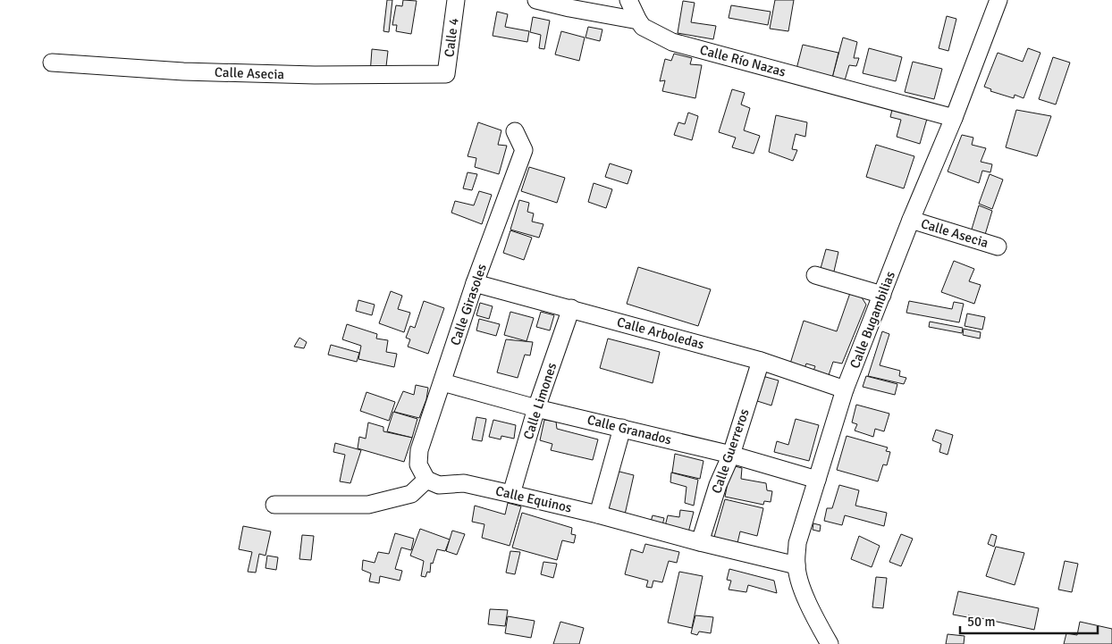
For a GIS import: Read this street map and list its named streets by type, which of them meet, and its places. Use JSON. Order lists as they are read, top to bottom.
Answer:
{
  "streets": {
    "street": [
      "Calle 4",
      "Calle Río Nazas",
      "Calle Asecia",
      "Calle Girasoles",
      "Calle Bugambilias",
      "Calle Arboledas",
      "Calle Limones",
      "Calle Granados",
      "Calle Guerreros",
      "Calle Equinos"
    ]
  },
  "crossings": [
    ["Calle 4", "Calle Asecia"],
    ["Calle Río Nazas", "Calle Bugambilias"],
    ["Calle Asecia", "Calle Bugambilias"],
    ["Calle Girasoles", "Calle Arboledas"],
    ["Calle Girasoles", "Calle Granados"],
    ["Calle Girasoles", "Calle Equinos"],
    ["Calle Bugambilias", "Calle Arboledas"],
    ["Calle Bugambilias", "Calle Granados"],
    ["Calle Bugambilias", "Calle Equinos"],
    ["Calle Arboledas", "Calle Limones"],
    ["Calle Arboledas", "Calle Guerreros"],
    ["Calle Limones", "Calle Granados"],
    ["Calle Limones", "Calle Equinos"],
    ["Calle Granados", "Calle Guerreros"],
    ["Calle Guerreros", "Calle Equinos"]
  ],
  "scale_bar": "50 m"
}
